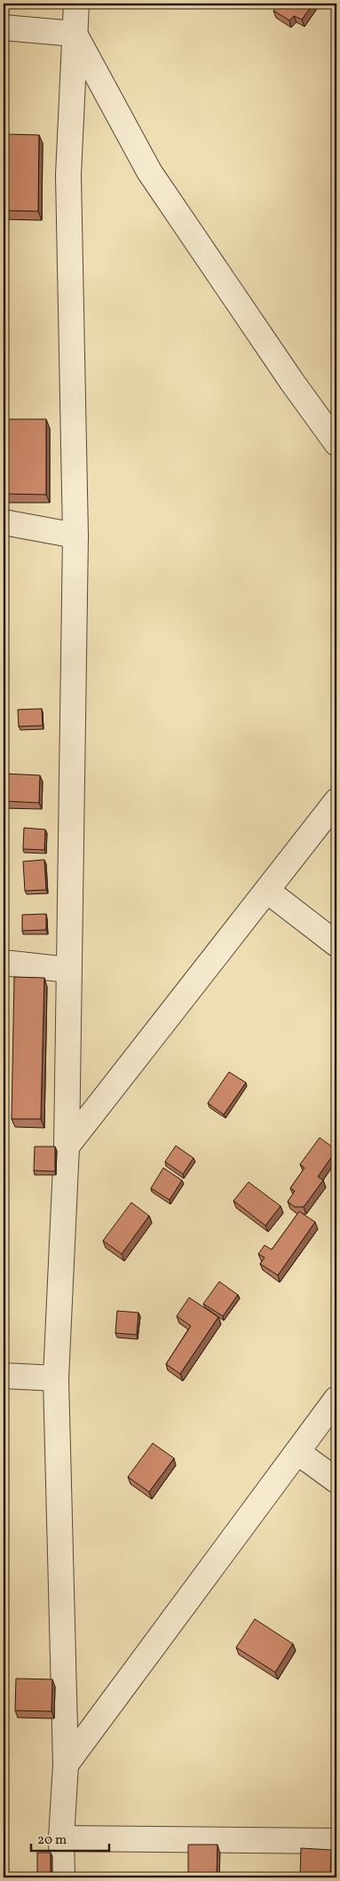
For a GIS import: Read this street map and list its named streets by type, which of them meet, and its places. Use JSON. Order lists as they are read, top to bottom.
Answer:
{
  "scale_bar": "20 m"
}
